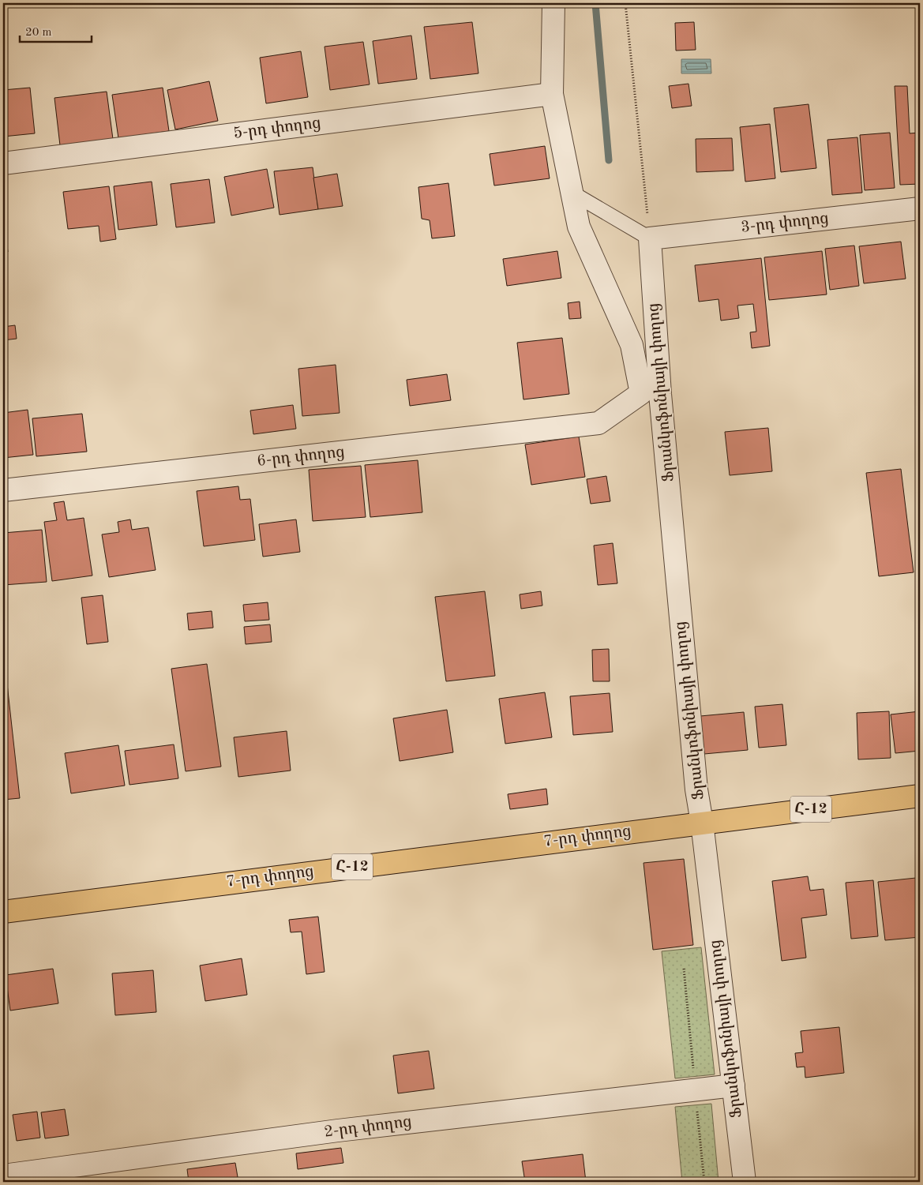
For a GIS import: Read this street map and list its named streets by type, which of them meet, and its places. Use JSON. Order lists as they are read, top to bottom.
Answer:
{
  "streets": {
    "main road": ["Հ-12", "7-րդ փողոց"],
    "street": [
      "5-րդ փողոց",
      "3-րդ փողոց",
      "Ֆրանկոֆոնիայի փողոց",
      "6-րդ փողոց",
      "2-րդ փողոց"
    ]
  },
  "crossings": [
    ["3-րդ փողոց", "Ֆրանկոֆոնիայի փողոց"],
    ["Ֆրանկոֆոնիայի փողոց", "6-րդ փողոց"],
    ["Ֆրանկոֆոնիայի փողոց", "Հ-12"],
    ["Ֆրանկոֆոնիայի փողոց", "7-րդ փողոց"],
    ["Ֆրանկոֆոնիայի փողոց", "2-րդ փողոց"],
    ["Հ-12", "7-րդ փողոց"]
  ],
  "scale_bar": "20 m"
}
